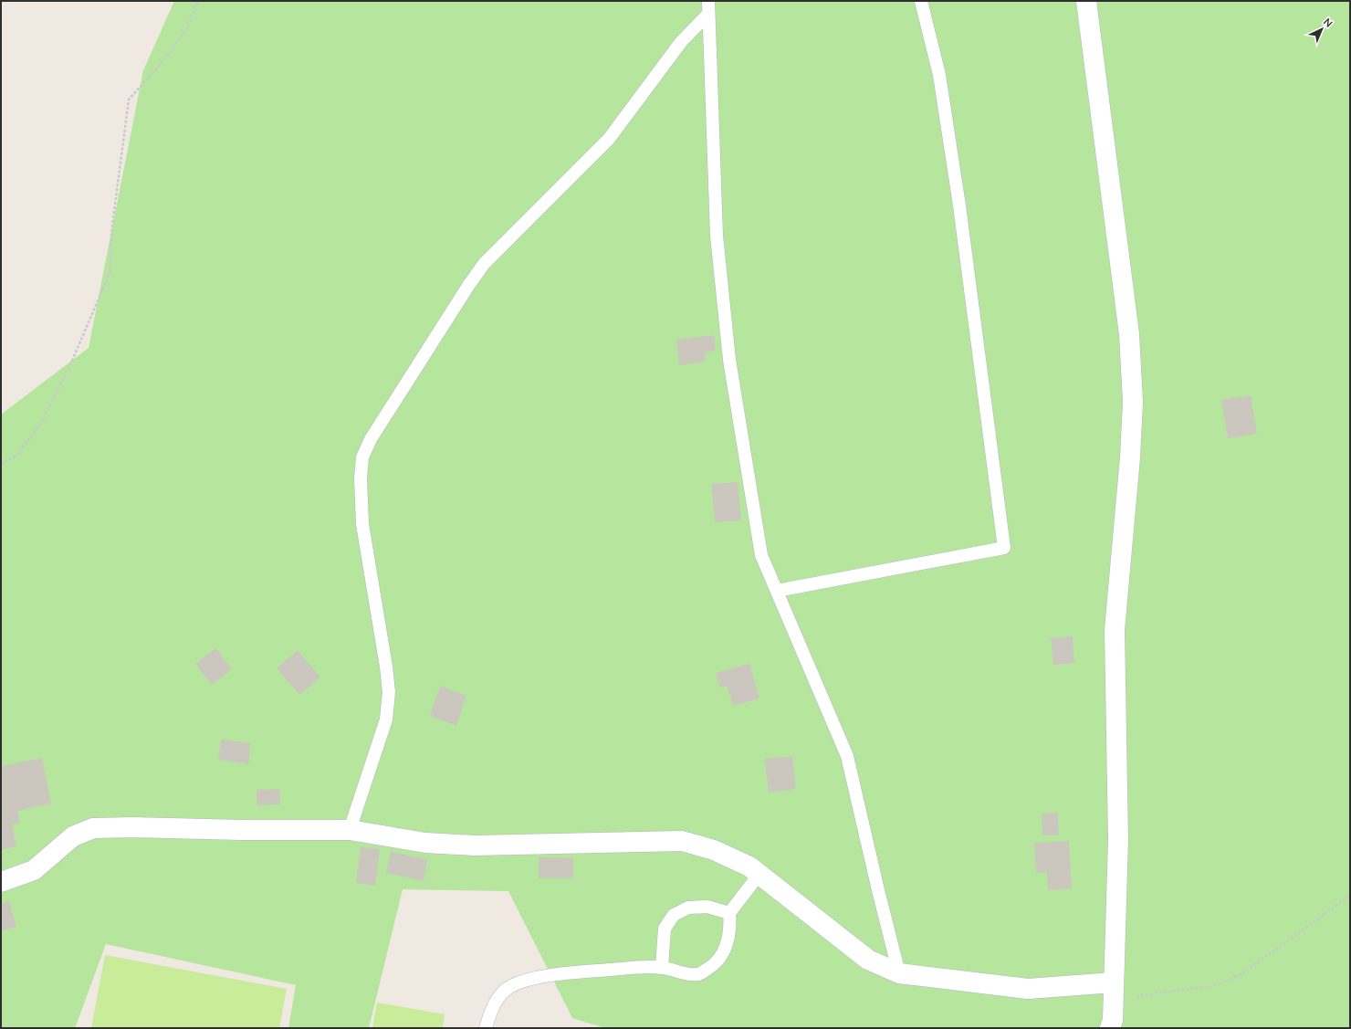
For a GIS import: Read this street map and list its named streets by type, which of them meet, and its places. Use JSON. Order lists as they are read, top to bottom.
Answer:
{
  "north": "top right"
}
